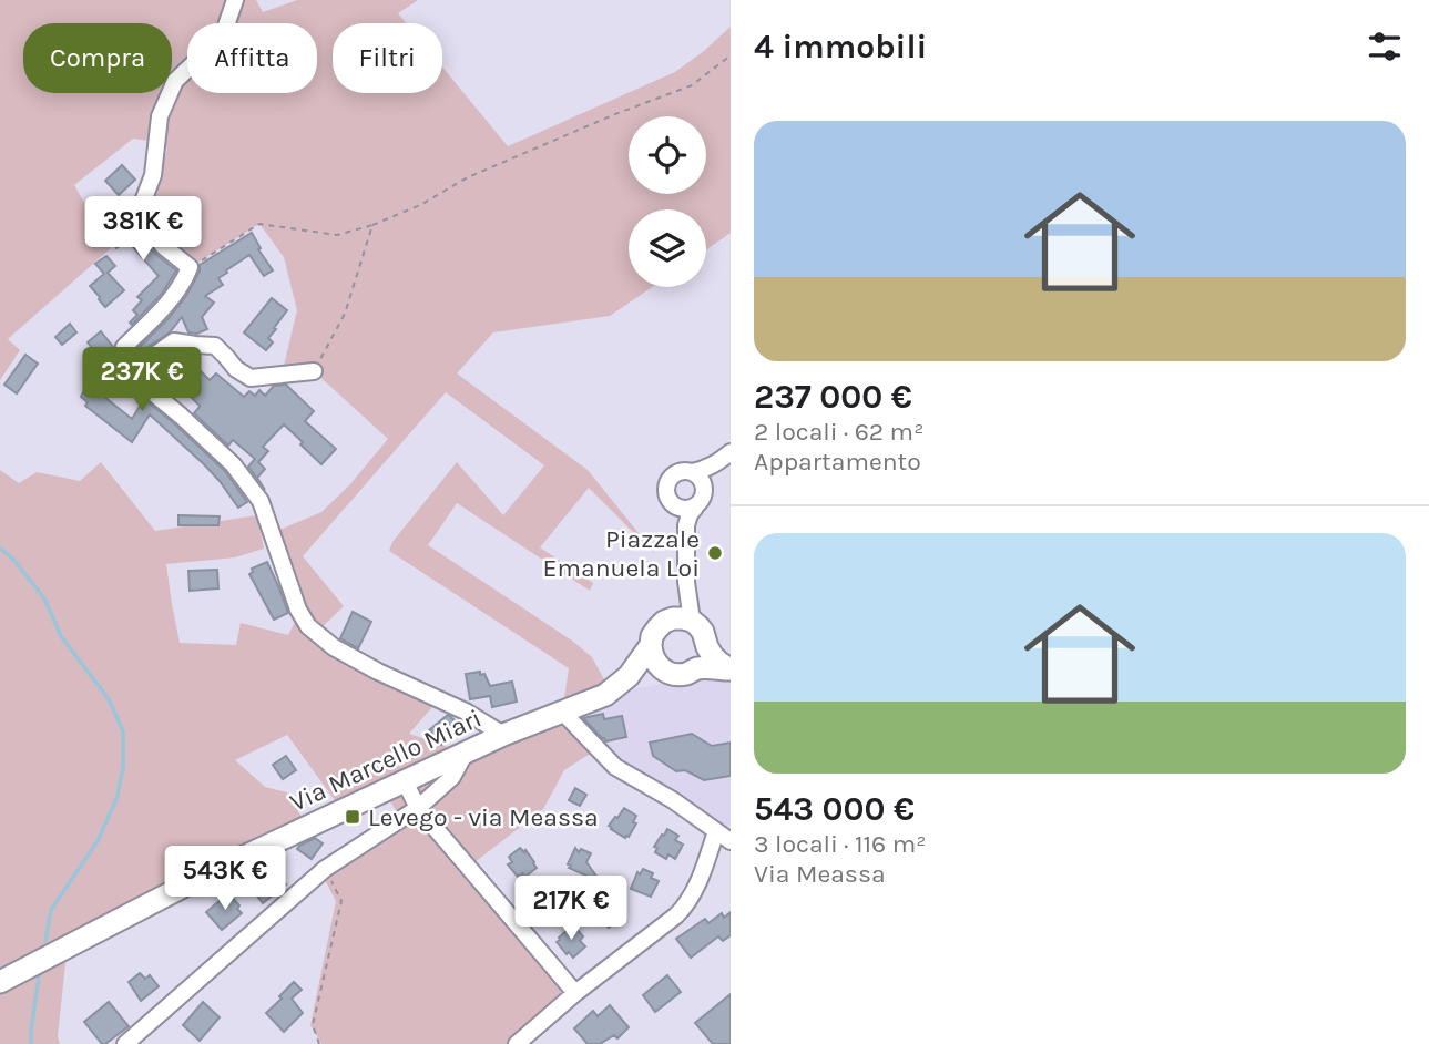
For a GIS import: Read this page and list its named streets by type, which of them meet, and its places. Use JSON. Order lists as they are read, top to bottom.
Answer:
{
  "streets": {
    "main road": ["Via Marcello Miari"]
  },
  "places": {
    "other": ["Piazzale Emanuela Loi"],
    "transit": ["Levego - via Meassa"]
  },
  "page": {
    "heading": "4 immobili",
    "chip": ["Compra", "Affitta", "Filtri"],
    "list": [
      {
        "name": "237 000 €",
        "note": "2 locali · 62 m² · Appartamento"
      },
      {
        "name": "543 000 €",
        "note": "3 locali · 116 m² · Via Meassa"
      }
    ],
    "price": [
      "381K €",
      "237K €",
      "543K €",
      "217K €"
    ]
  }
}
